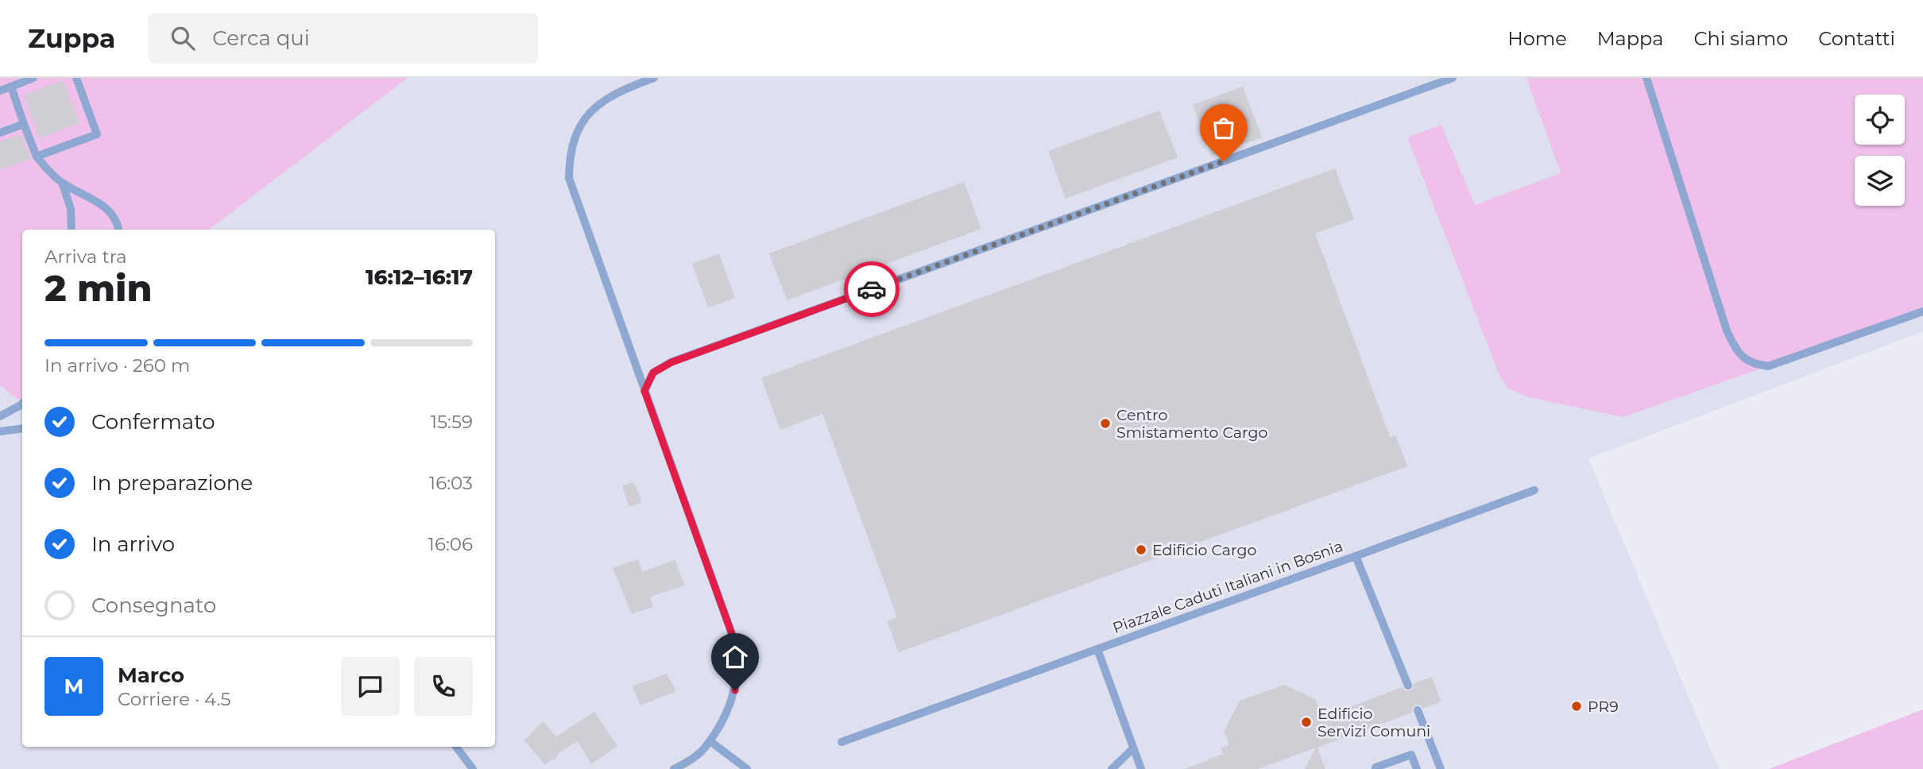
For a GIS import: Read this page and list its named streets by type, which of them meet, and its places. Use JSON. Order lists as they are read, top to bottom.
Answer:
{
  "streets": {
    "lane": ["Piazzale Caduti Italiani in Bosnia"]
  },
  "places": [
    "Centro Smistamento Cargo",
    "Edificio Cargo",
    "PR9",
    "Edificio Servizi Comuni"
  ],
  "page": {
    "header": "Zuppa",
    "search": "Cerca qui",
    "nav": [
      "Home",
      "Mappa",
      "Chi siamo",
      "Contatti"
    ],
    "heading": ["2 min", "Arriva tra", "16:12–16:17"],
    "panel": ["Marco", "Corriere · 4.5"],
    "bar": "In arrivo · 260 m",
    "list": [
      ["Confermato", "15:59"],
      ["In preparazione", "16:03"],
      ["In arrivo", "16:06"],
      "Consegnato"
    ],
    "round": "M"
  }
}
